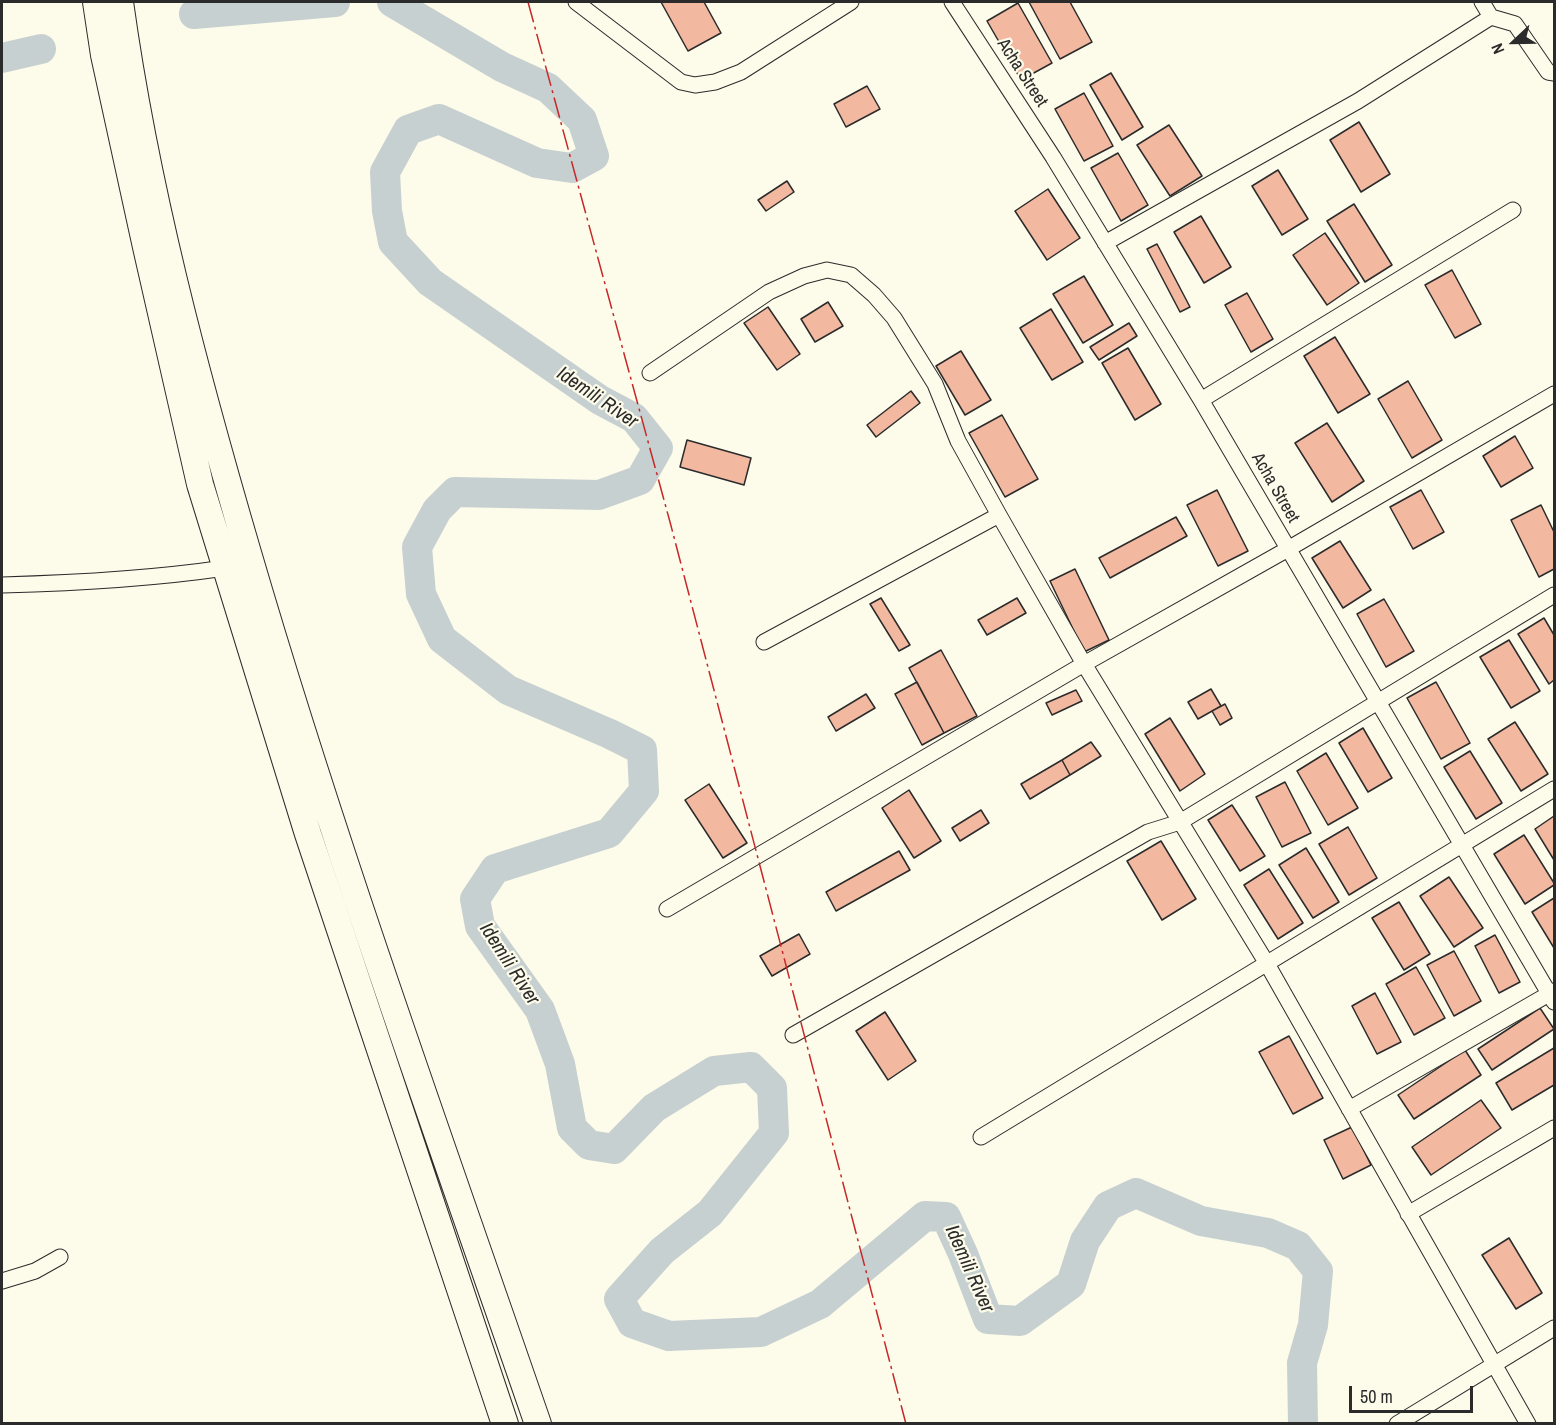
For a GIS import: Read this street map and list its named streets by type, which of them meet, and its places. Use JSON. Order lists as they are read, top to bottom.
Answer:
{
  "streets": {
    "street": ["Acha Street"]
  },
  "water": ["Idemili River"],
  "scale_bar": "50 m",
  "north": "left"
}
